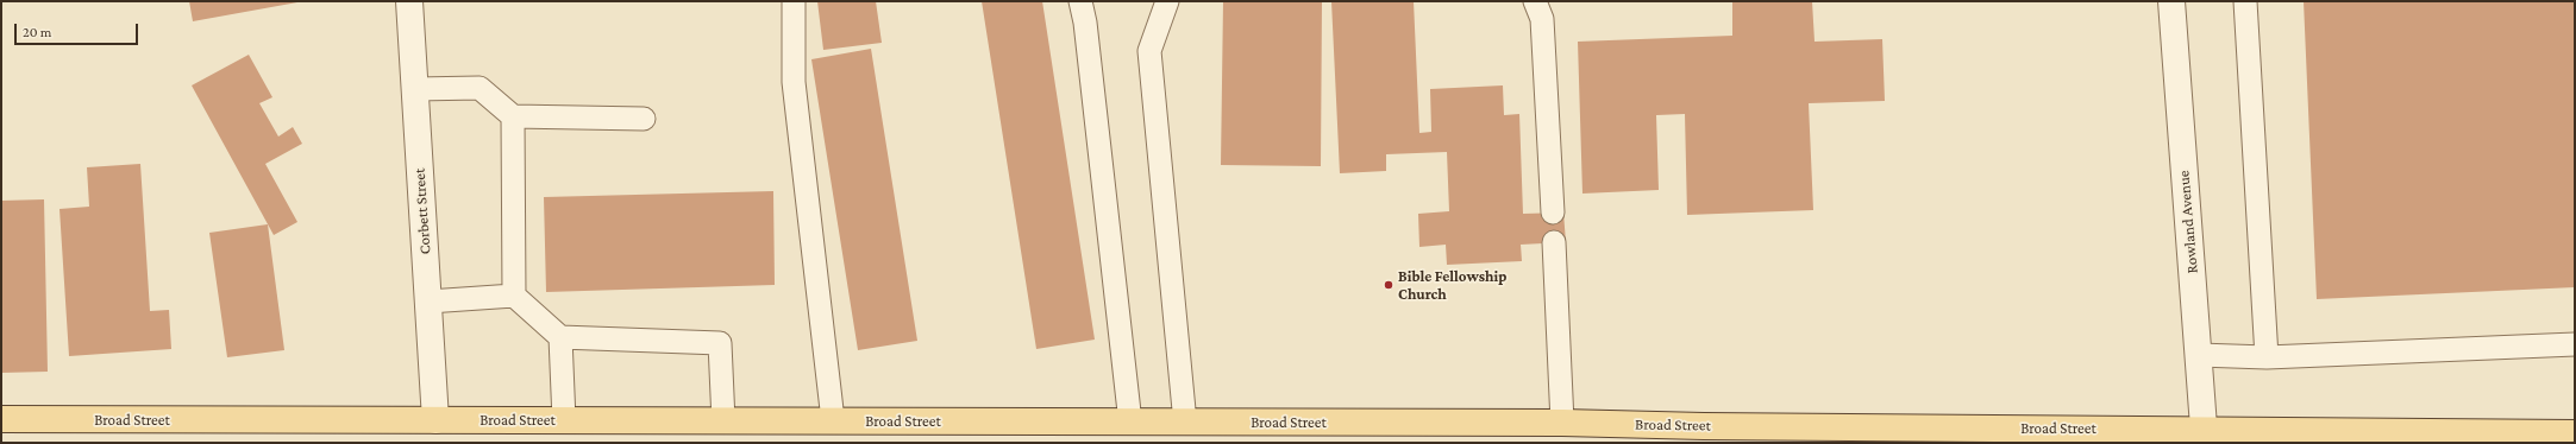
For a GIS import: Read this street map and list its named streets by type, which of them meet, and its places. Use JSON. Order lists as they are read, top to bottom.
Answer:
{
  "streets": {
    "main road": ["Broad Street"],
    "street": ["Corbett Street", "Rowland Avenue"]
  },
  "crossings": [
    ["Corbett Street", "Broad Street"],
    ["Rowland Avenue", "Broad Street"]
  ],
  "places": ["Bible Fellowship Church"],
  "scale_bar": "20 m"
}
